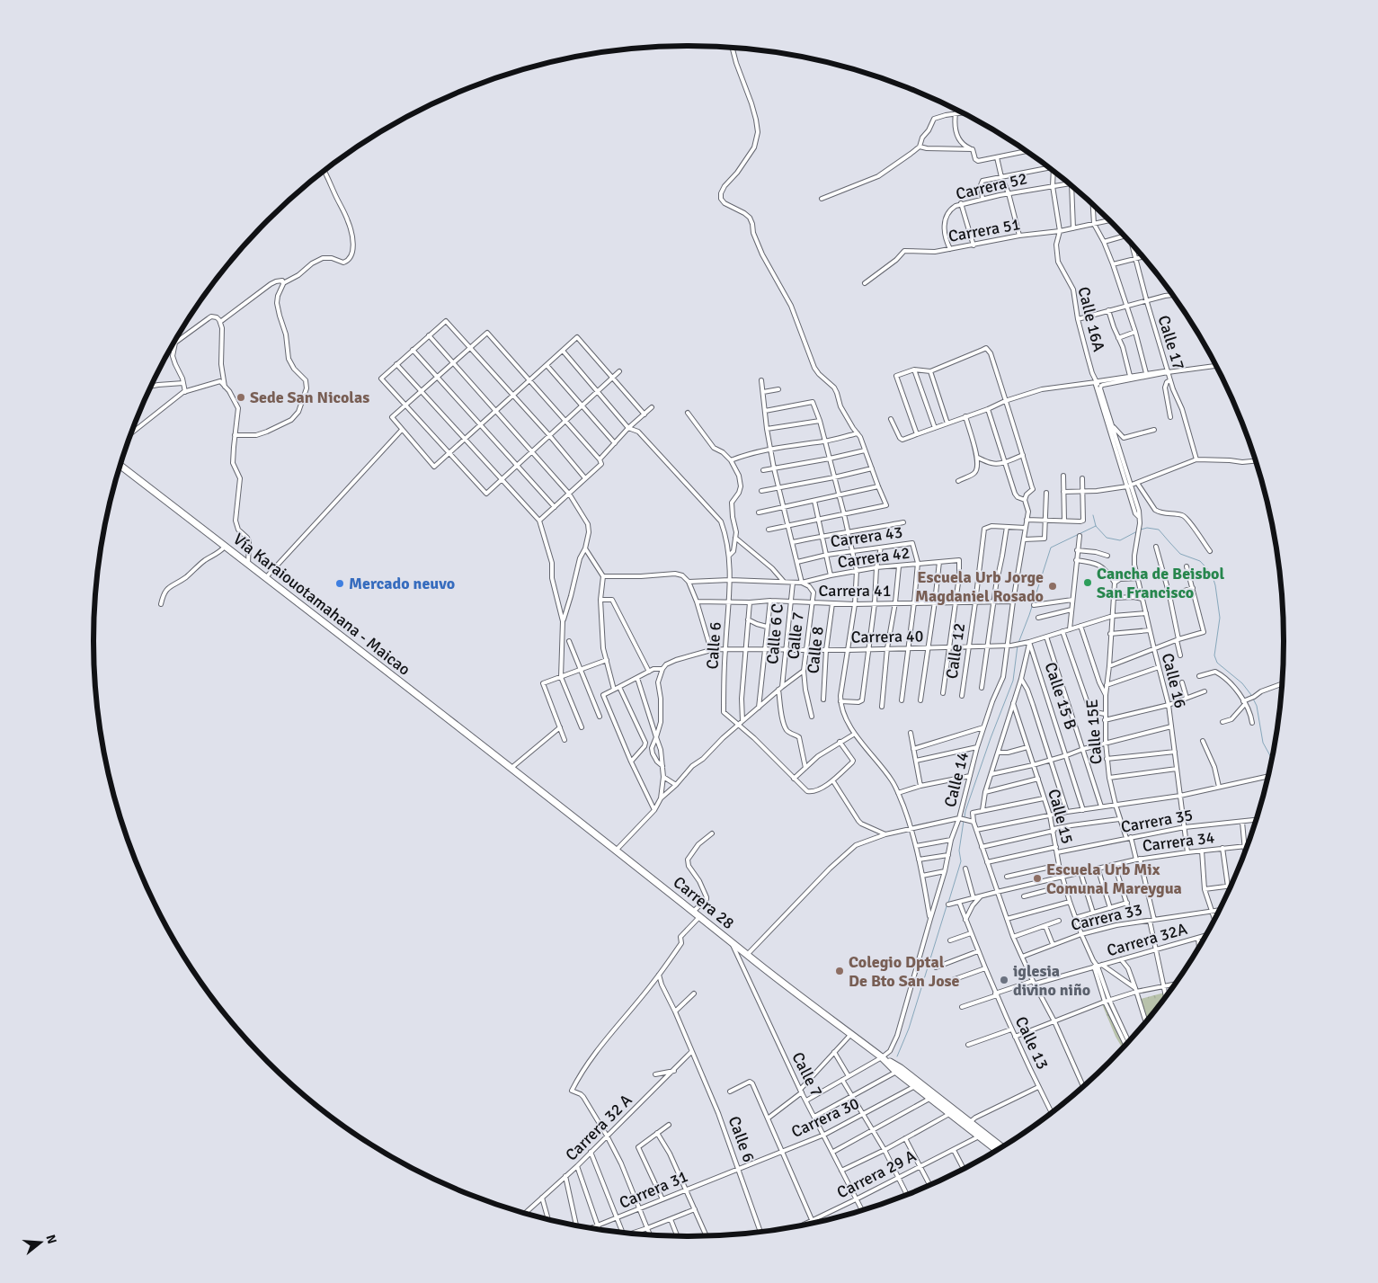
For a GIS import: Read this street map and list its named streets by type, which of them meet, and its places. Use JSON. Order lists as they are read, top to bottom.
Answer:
{
  "streets": {
    "highway": ["Vía Karaiouotamahana - Maicao", "Carrera 28"],
    "street": [
      "Carrera 52",
      "Carrera 51",
      "Calle 16A",
      "Calle 17",
      "Carrera 43",
      "Carrera 42",
      "Carrera 41",
      "Calle 6 C",
      "Calle 7",
      "Carrera 40",
      "Calle 6",
      "Calle 8",
      "Calle 12",
      "Calle 16",
      "Calle 15 B",
      "Calle 15E",
      "Calle 14",
      "Calle 15",
      "Carrera 35",
      "Carrera 34",
      "Carrera 33",
      "Carrera 32A",
      "Calle 13",
      "Carrera 30",
      "Carrera 32 A",
      "Carrera 29 A",
      "Carrera 31"
    ]
  },
  "crossings": [
    ["Carrera 52", "Carrera 51"],
    ["Carrera 51", "Calle 16A"],
    ["Calle 16A", "Calle 16"],
    ["Carrera 43", "Carrera 42"],
    ["Carrera 42", "Carrera 41"],
    ["Carrera 42", "Calle 6 C"],
    ["Carrera 41", "Calle 6 C"],
    ["Carrera 41", "Calle 7"],
    ["Carrera 41", "Calle 6"],
    ["Carrera 41", "Calle 8"],
    ["Carrera 41", "Calle 12"],
    ["Carrera 41", "Calle 14"],
    ["Vía Karaiouotamahana - Maicao", "Carrera 28"],
    ["Calle 6 C", "Carrera 40"],
    ["Calle 7", "Carrera 40"],
    ["Calle 7", "Carrera 28"],
    ["Calle 7", "Carrera 30"],
    ["Calle 7", "Carrera 29 A"],
    ["Carrera 40", "Calle 6"],
    ["Carrera 40", "Calle 8"],
    ["Carrera 40", "Calle 12"],
    ["Carrera 40", "Calle 16"],
    ["Carrera 40", "Calle 15 B"],
    ["Carrera 40", "Calle 15E"],
    ["Carrera 40", "Calle 14"],
    ["Calle 6", "Carrera 30"],
    ["Calle 6", "Carrera 32 A"],
    ["Calle 6", "Carrera 31"],
    ["Calle 16", "Carrera 35"],
    ["Calle 16", "Carrera 34"],
    ["Calle 15E", "Carrera 35"],
    ["Calle 15E", "Carrera 34"],
    ["Calle 15E", "Carrera 33"],
    ["Calle 14", "Carrera 34"],
    ["Calle 14", "Carrera 28"],
    ["Calle 14", "Carrera 33"],
    ["Calle 14", "Carrera 32A"],
    ["Calle 15", "Carrera 35"],
    ["Calle 15", "Carrera 34"],
    ["Calle 15", "Carrera 33"],
    ["Calle 15", "Carrera 32A"],
    ["Carrera 34", "Calle 13"],
    ["Carrera 28", "Carrera 30"],
    ["Carrera 28", "Carrera 29 A"],
    ["Carrera 32A", "Calle 13"],
    ["Carrera 30", "Carrera 31"]
  ],
  "places": [
    "Sede San Nicolas",
    "Cancha de Beisbol San Francisco",
    "Mercado neuvo",
    "Escuela Urb Jorge Magdaniel Rosado",
    "Escuela Urb Mix Comunal Mareygua",
    "Colegio Dptal De Bto San Jose",
    "iglesia divino niño"
  ],
  "north": "right"
}
